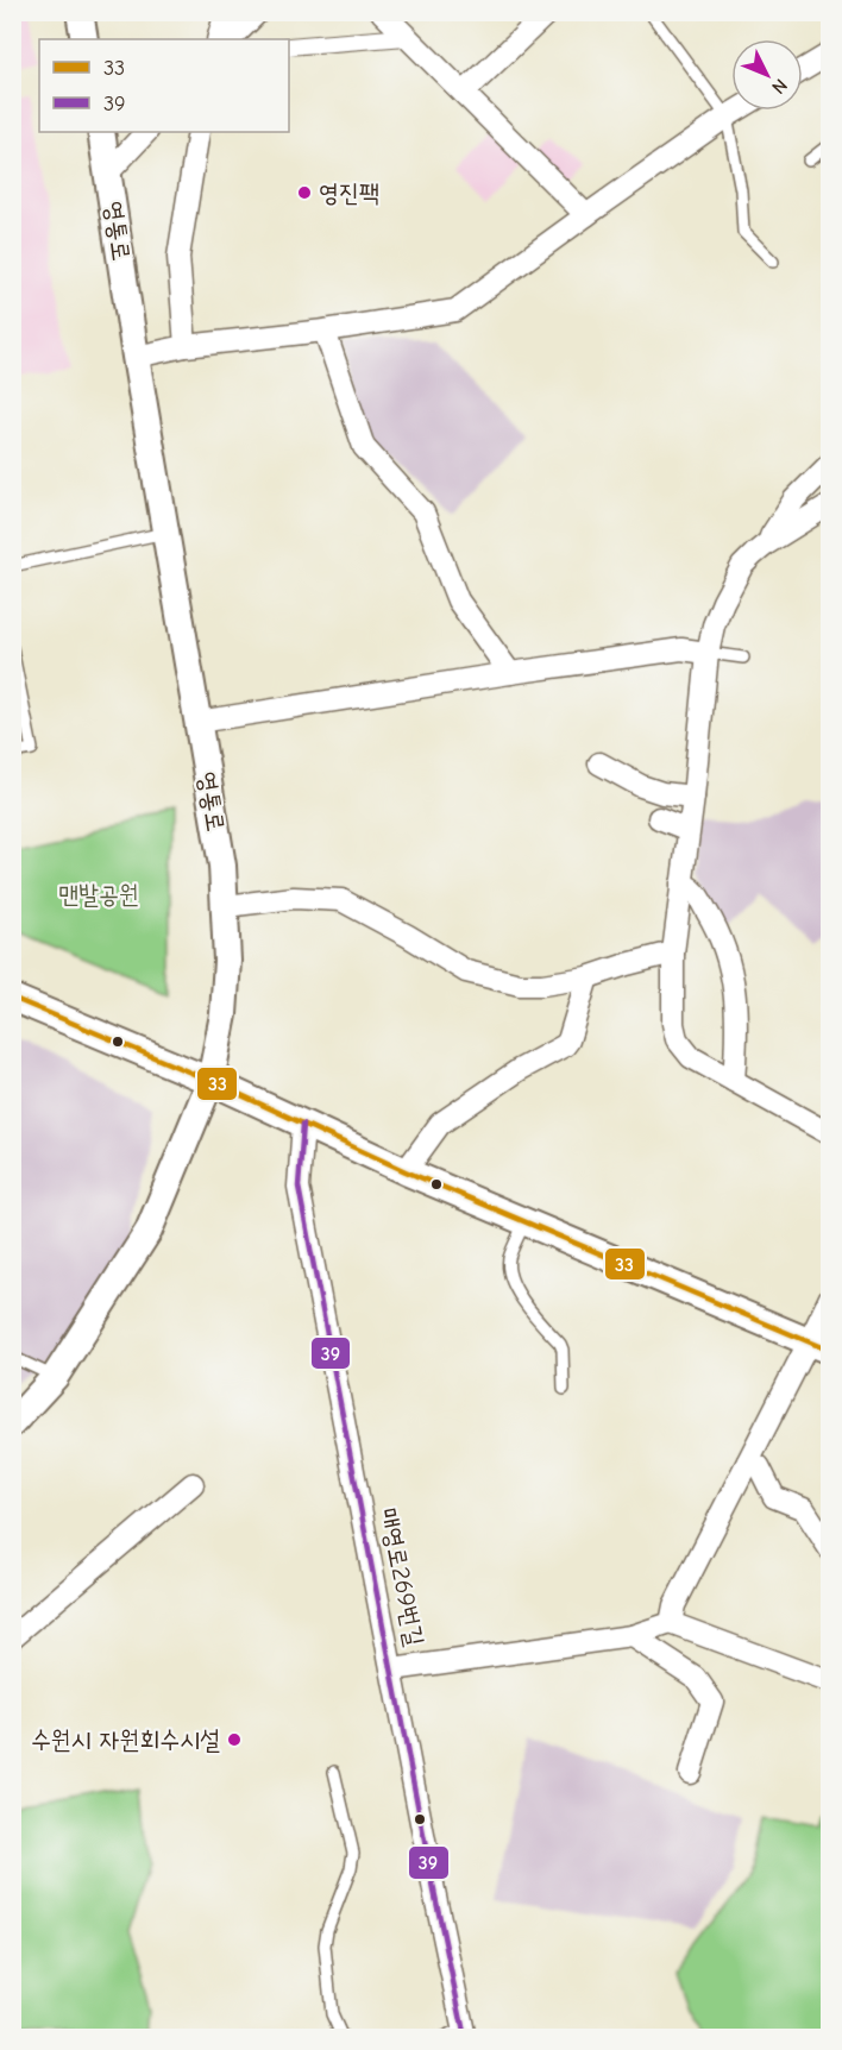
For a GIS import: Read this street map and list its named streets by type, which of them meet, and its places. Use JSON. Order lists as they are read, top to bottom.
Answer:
{
  "streets": {
    "street": ["영통로", "매영로269번길"]
  },
  "parks": ["맨발공원"],
  "places": ["영진팩", "수원시 자원회수시설"],
  "lines": ["transit line 33", "transit line 39"],
  "legend": ["33", "39"],
  "north": "bottom right"
}
